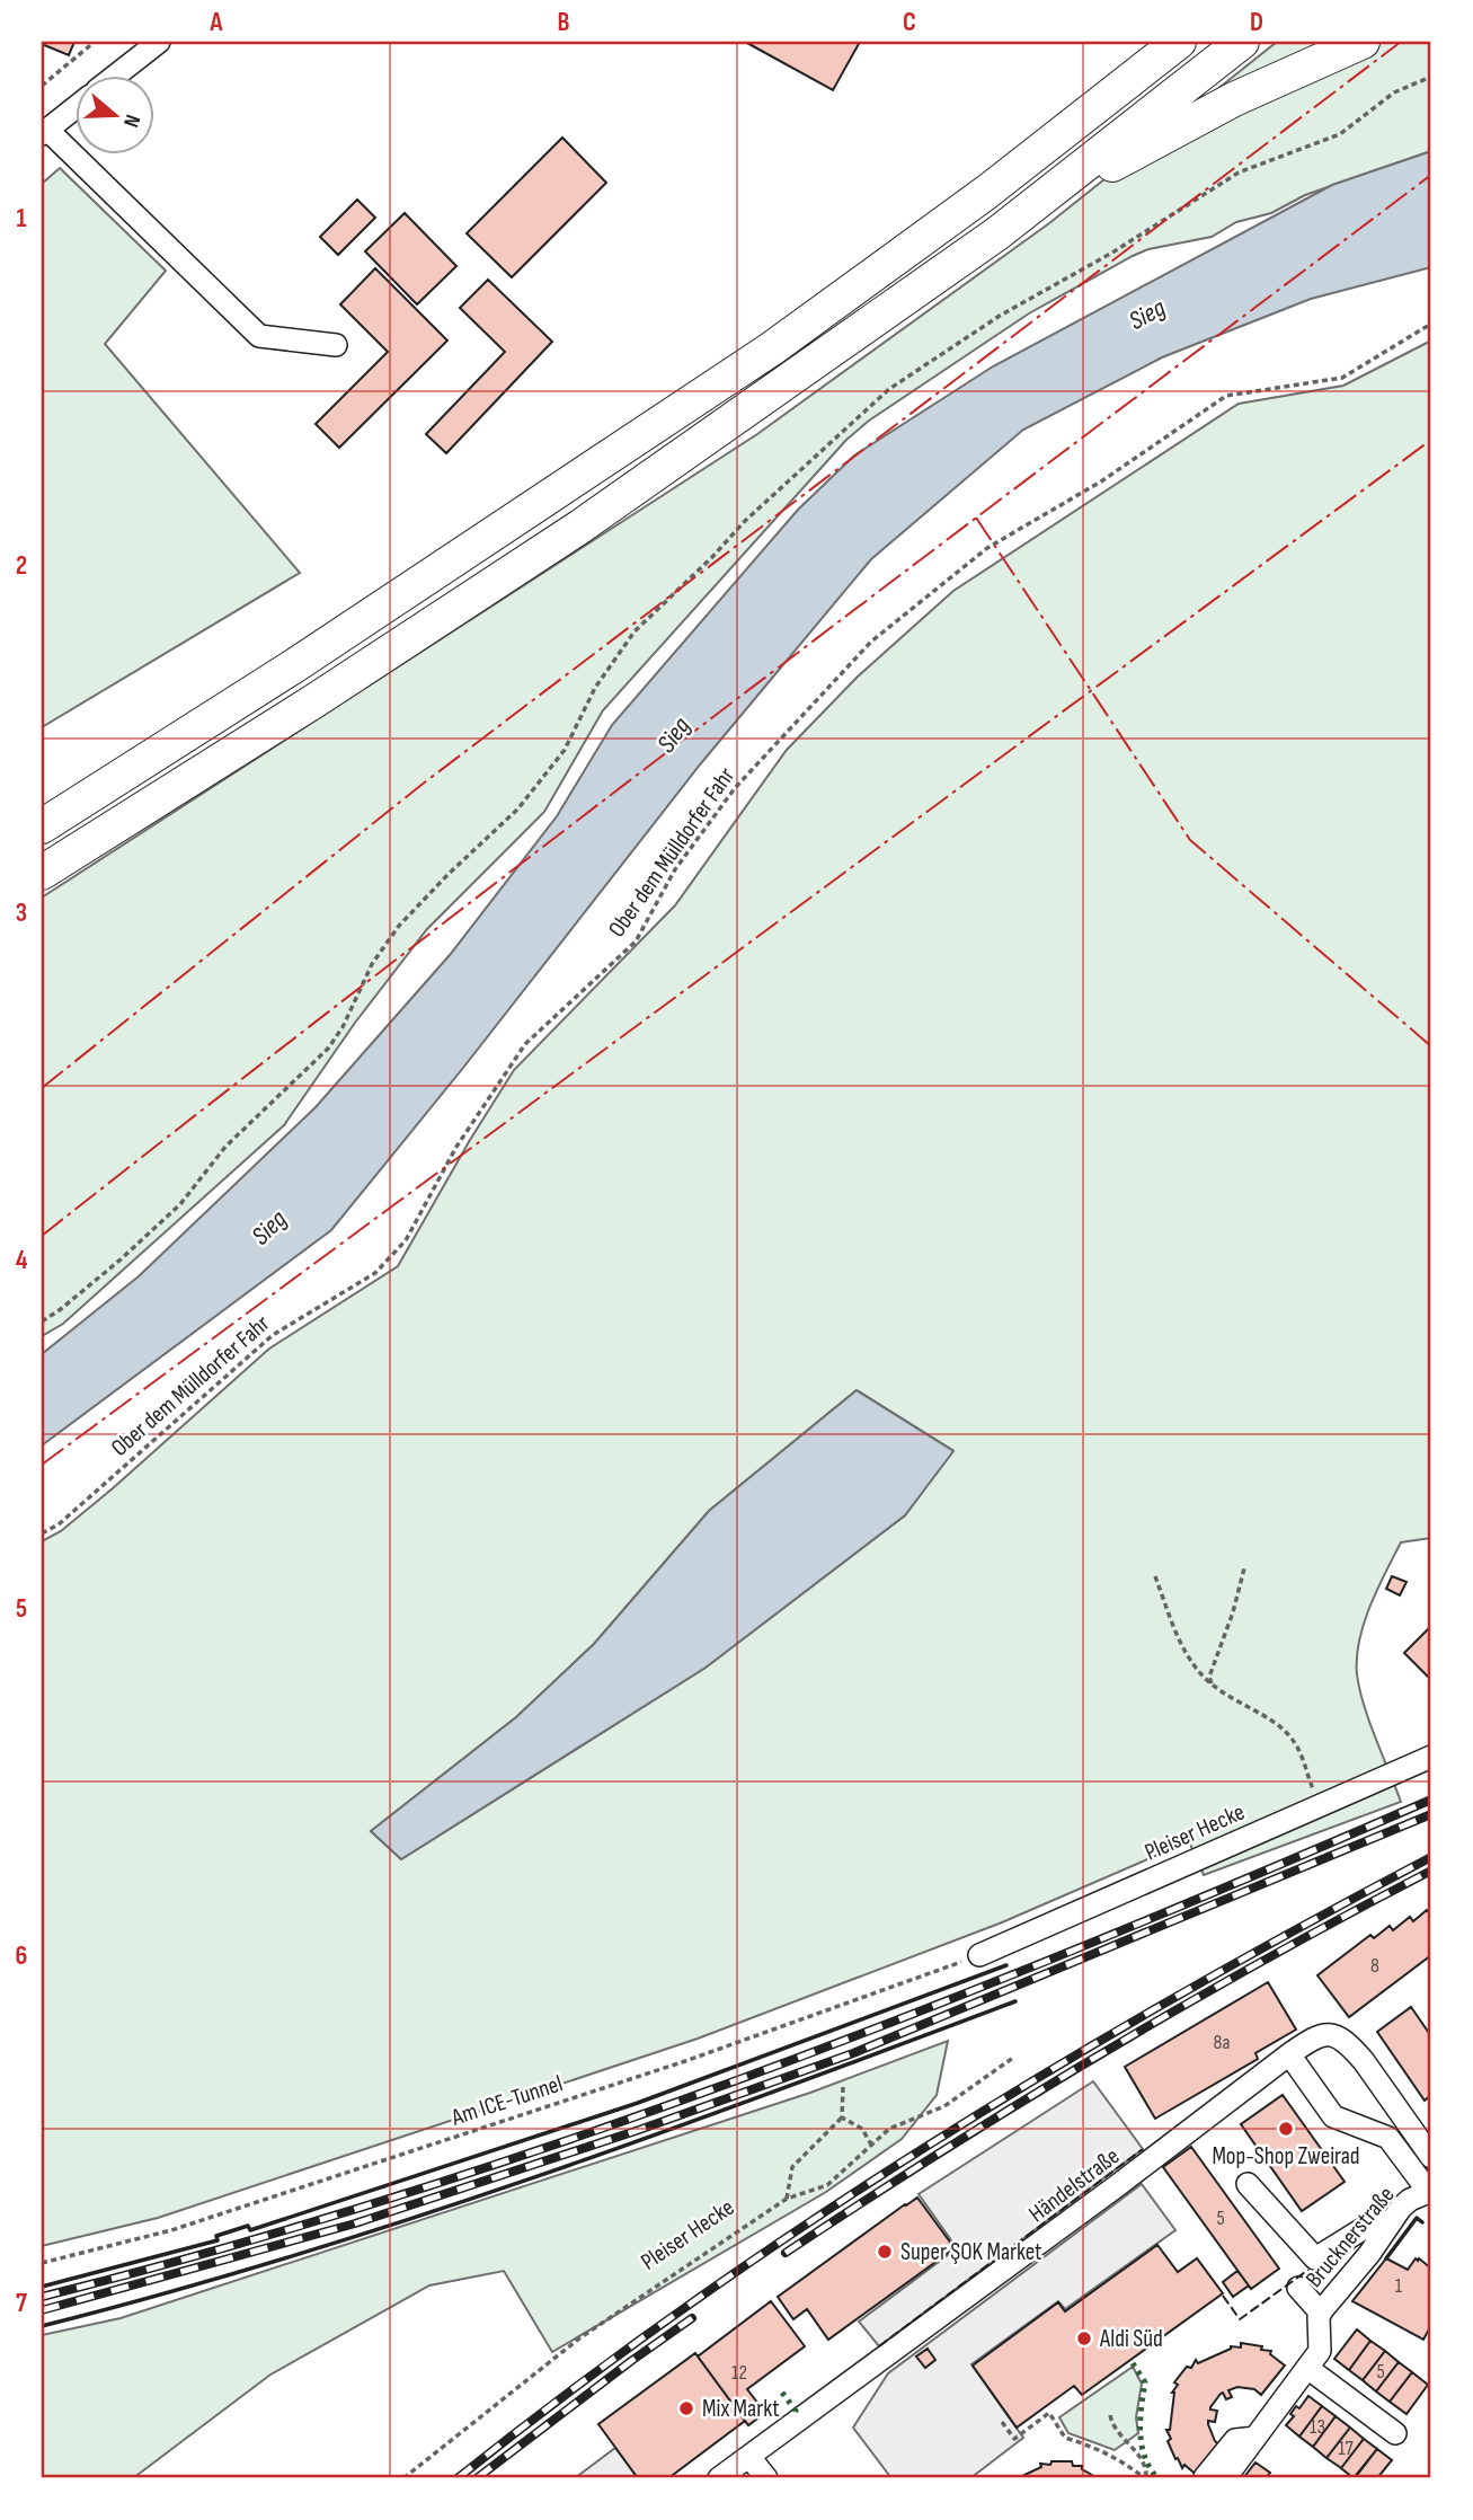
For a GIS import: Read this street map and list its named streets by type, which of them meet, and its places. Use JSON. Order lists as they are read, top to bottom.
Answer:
{
  "streets": {
    "street": ["Pleiser Hecke", "Händelstraße", "Brucknerstraße"],
    "path": ["Ober dem Mülldorfer Fahr", "Am ICE-Tunnel"]
  },
  "crossings": [
    ["Pleiser Hecke", "Am ICE-Tunnel"]
  ],
  "water": ["Sieg"],
  "places": [
    "Mop-Shop Zweirad",
    "Super ŞOK Market",
    "Aldi Süd",
    "Mix Markt"
  ],
  "house_numbers": [
    "8",
    "8a",
    "5",
    "1",
    "5",
    "12",
    "13",
    "17"
  ],
  "north": "right",
  "grid": {
    "columns": [
      "A",
      "B",
      "C",
      "D"
    ],
    "rows": [
      "1",
      "2",
      "3",
      "4",
      "5",
      "6",
      "7"
    ]
  }
}
